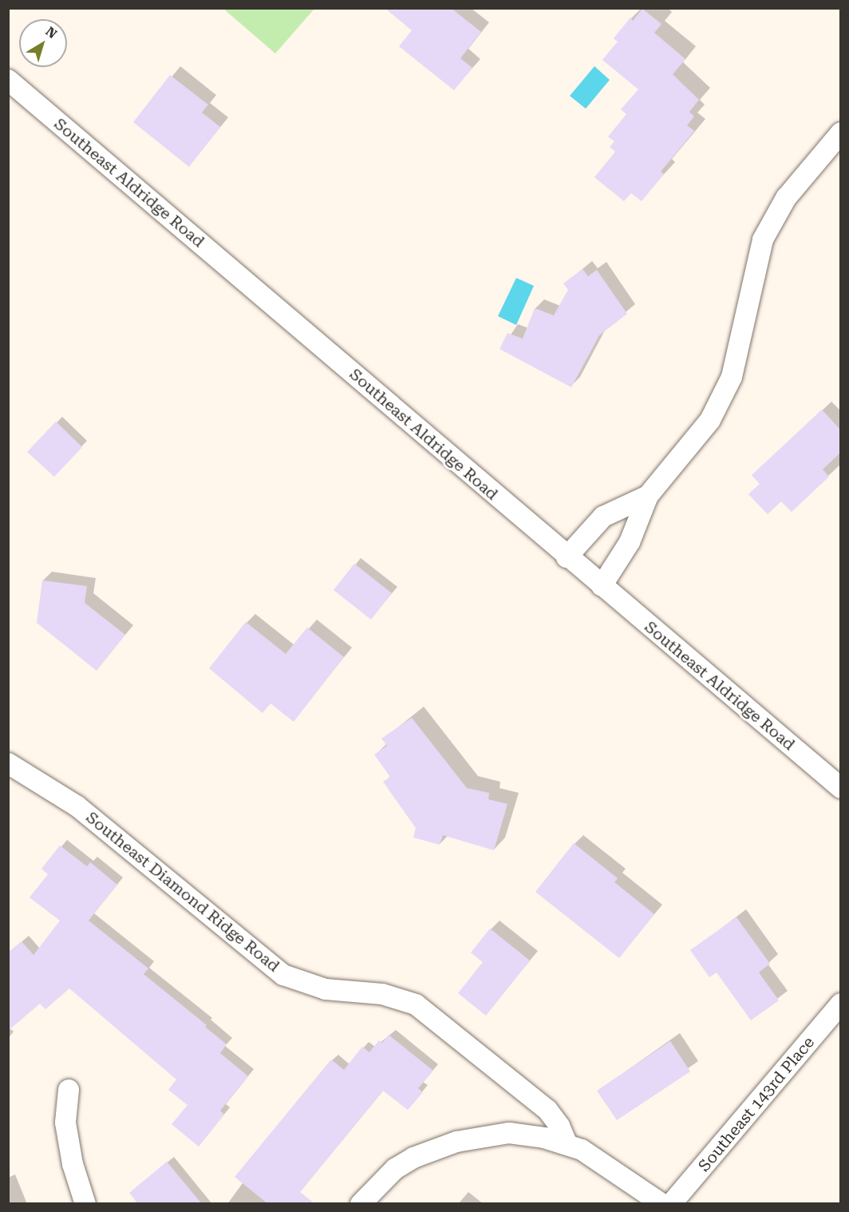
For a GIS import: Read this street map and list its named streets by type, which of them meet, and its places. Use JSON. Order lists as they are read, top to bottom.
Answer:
{
  "streets": {
    "street": ["Southeast Aldridge Road", "Southeast Diamond Ridge Road", "Southeast 143rd Place"]
  },
  "north": "top right"
}
